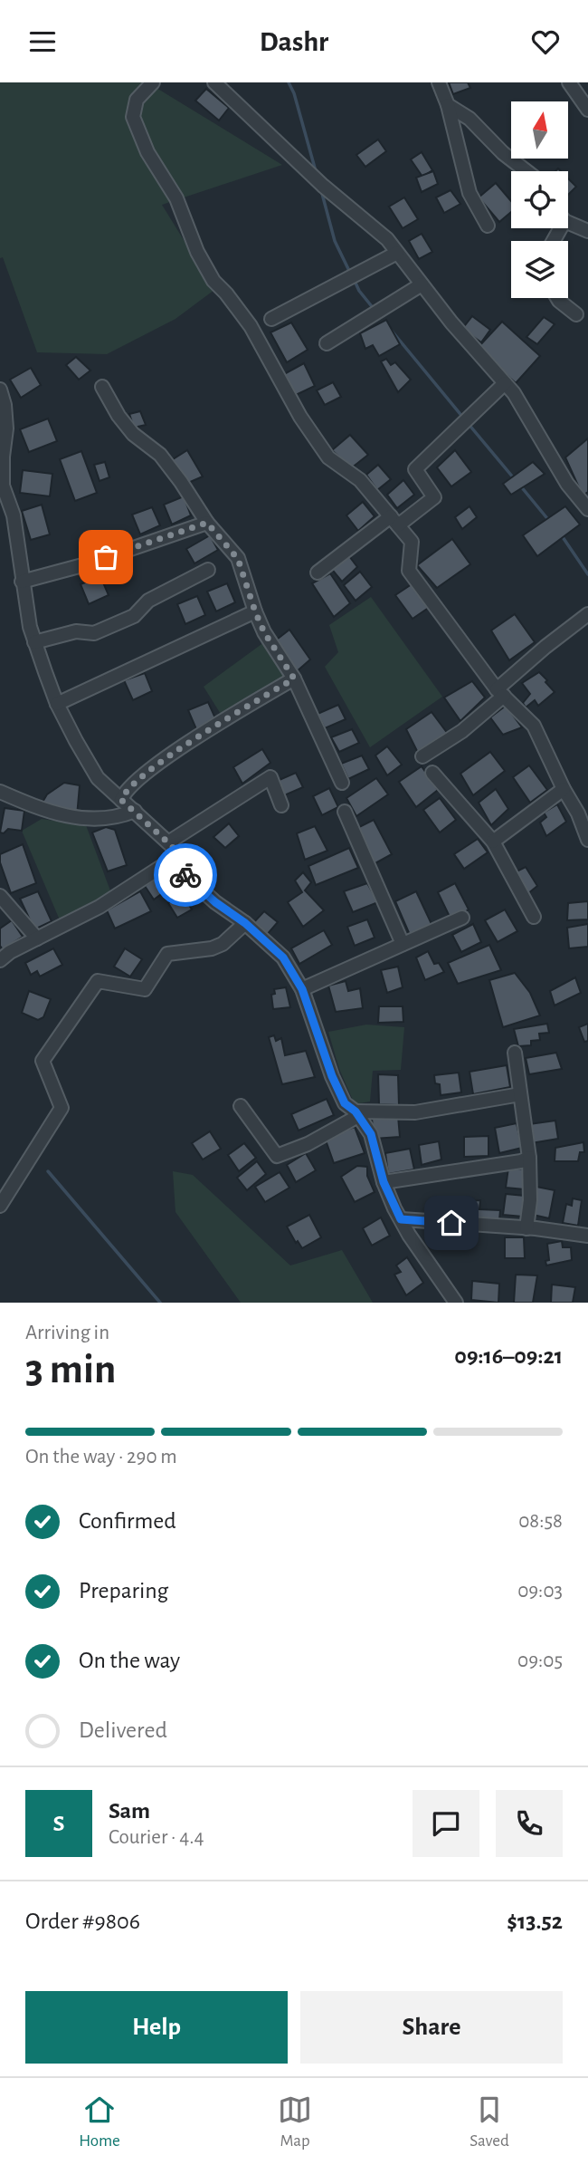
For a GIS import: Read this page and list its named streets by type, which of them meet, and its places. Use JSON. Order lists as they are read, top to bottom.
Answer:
{
  "north": "top",
  "page": {
    "header": "Dashr",
    "heading": ["3 min", "Arriving in", "09:16–09:21"],
    "panel": [
      "Sam",
      "Courier · 4.4",
      "Order #9806",
      "$13.52"
    ],
    "bar": "On the way · 290 m",
    "list": [
      ["Confirmed", "08:58"],
      ["Preparing", "09:03"],
      ["On the way", "09:05"],
      "Delivered"
    ],
    "round": "S",
    "buttons": ["Help", "Share"],
    "tabs": ["Home", "Map", "Saved"]
  }
}
